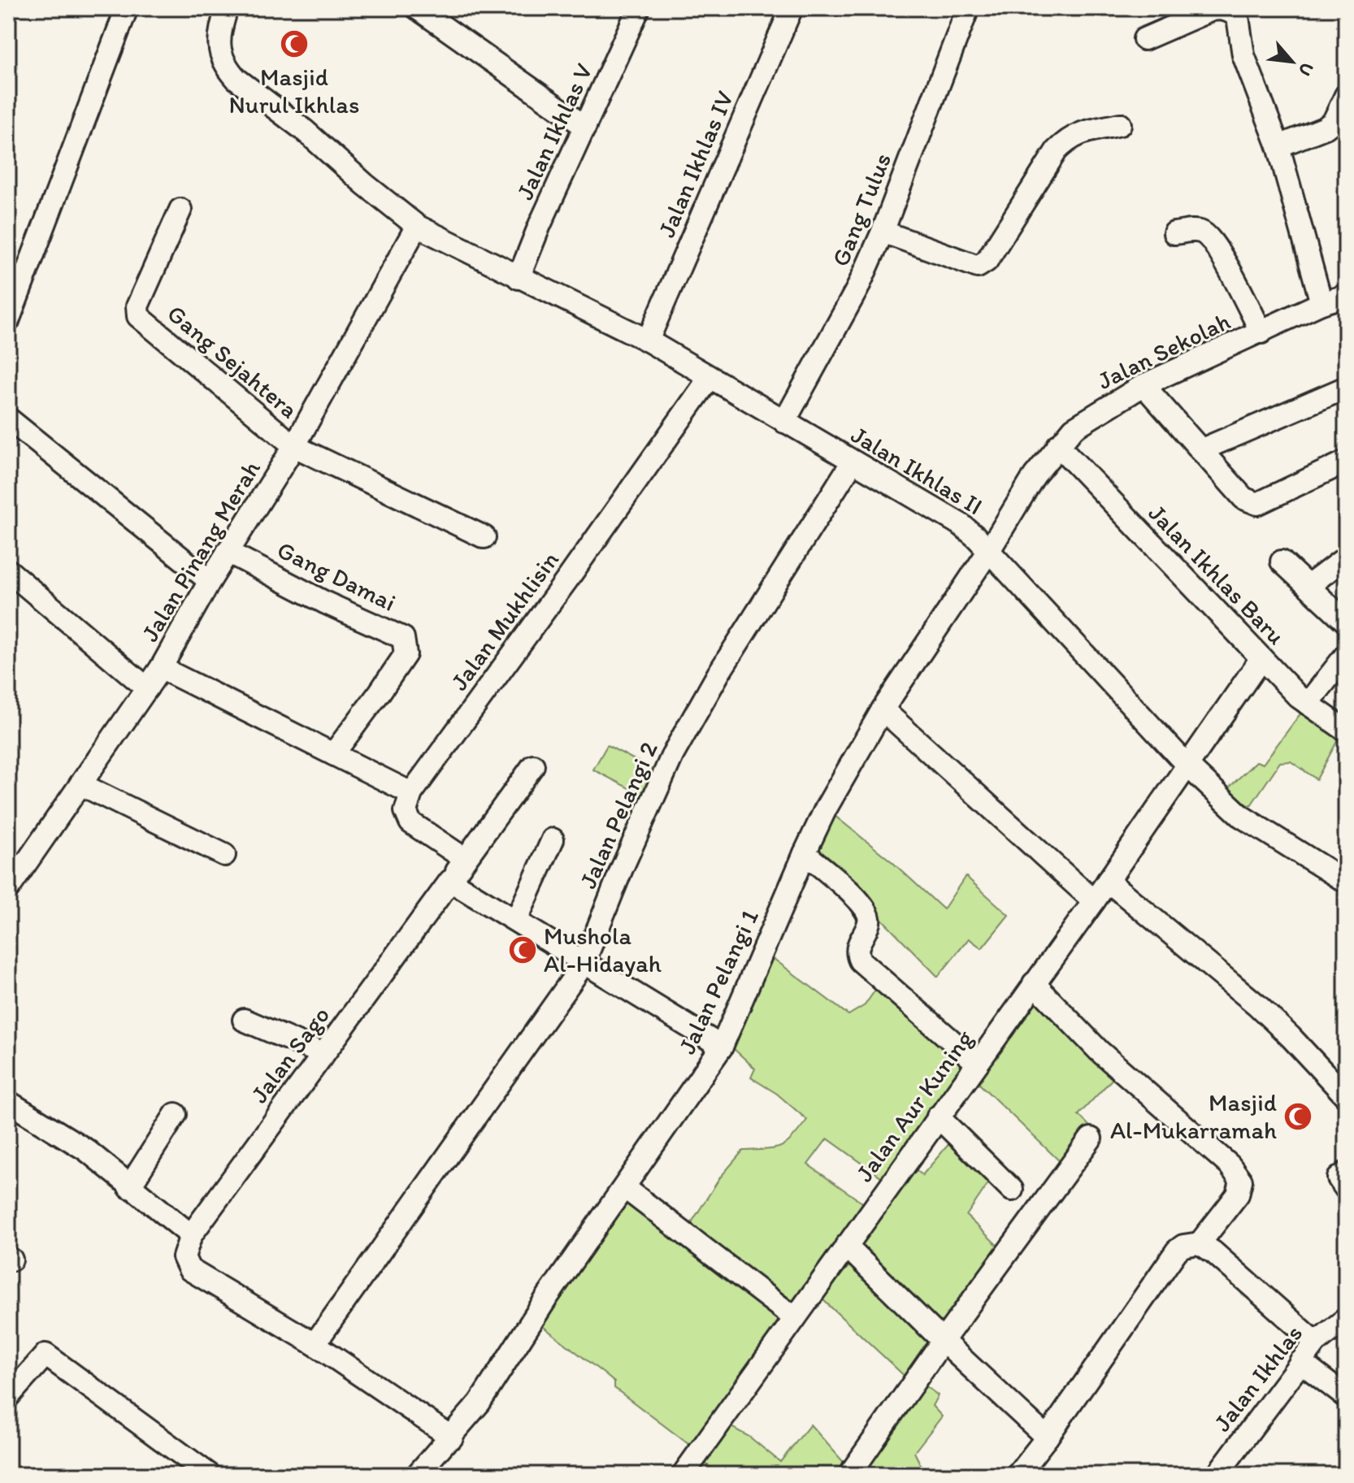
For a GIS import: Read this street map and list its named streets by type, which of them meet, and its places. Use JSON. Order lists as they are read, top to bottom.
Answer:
{
  "streets": {
    "street": [
      "Jalan Ikhlas V",
      "Jalan Ikhlas IV",
      "Gang Tulus",
      "Jalan Sekolah",
      "Gang Sejahtera",
      "Jalan Ikhlas II",
      "Jalan Pinang Merah",
      "Jalan Ikhlas Baru",
      "Gang Damai",
      "Jalan Mukhlisin",
      "Jalan Pelangi 2",
      "Jalan Pelangi 1",
      "Jalan Sago",
      "Jalan Aur Kuning",
      "Jalan Ikhlas"
    ]
  },
  "crossings": [
    ["Jalan Ikhlas V", "Jalan Ikhlas II"],
    ["Jalan Ikhlas IV", "Jalan Ikhlas II"],
    ["Gang Tulus", "Jalan Ikhlas II"],
    ["Jalan Sekolah", "Jalan Ikhlas II"],
    ["Jalan Sekolah", "Jalan Ikhlas Baru"],
    ["Jalan Sekolah", "Jalan Pelangi 1"],
    ["Gang Sejahtera", "Jalan Pinang Merah"],
    ["Jalan Ikhlas II", "Jalan Pinang Merah"],
    ["Jalan Ikhlas II", "Jalan Mukhlisin"],
    ["Jalan Ikhlas II", "Jalan Pelangi 2"],
    ["Jalan Ikhlas II", "Jalan Pelangi 1"],
    ["Jalan Ikhlas II", "Jalan Aur Kuning"],
    ["Jalan Pinang Merah", "Gang Damai"],
    ["Jalan Ikhlas Baru", "Jalan Aur Kuning"],
    ["Jalan Pelangi 2", "Jalan Sago"],
    ["Jalan Pelangi 1", "Jalan Sago"]
  ],
  "places": {
    "mosque": ["Masjid Nurul Ikhlas", "Mushola Al-Hidayah", "Masjid Al-Mukarramah"]
  },
  "north": "bottom right"
}
